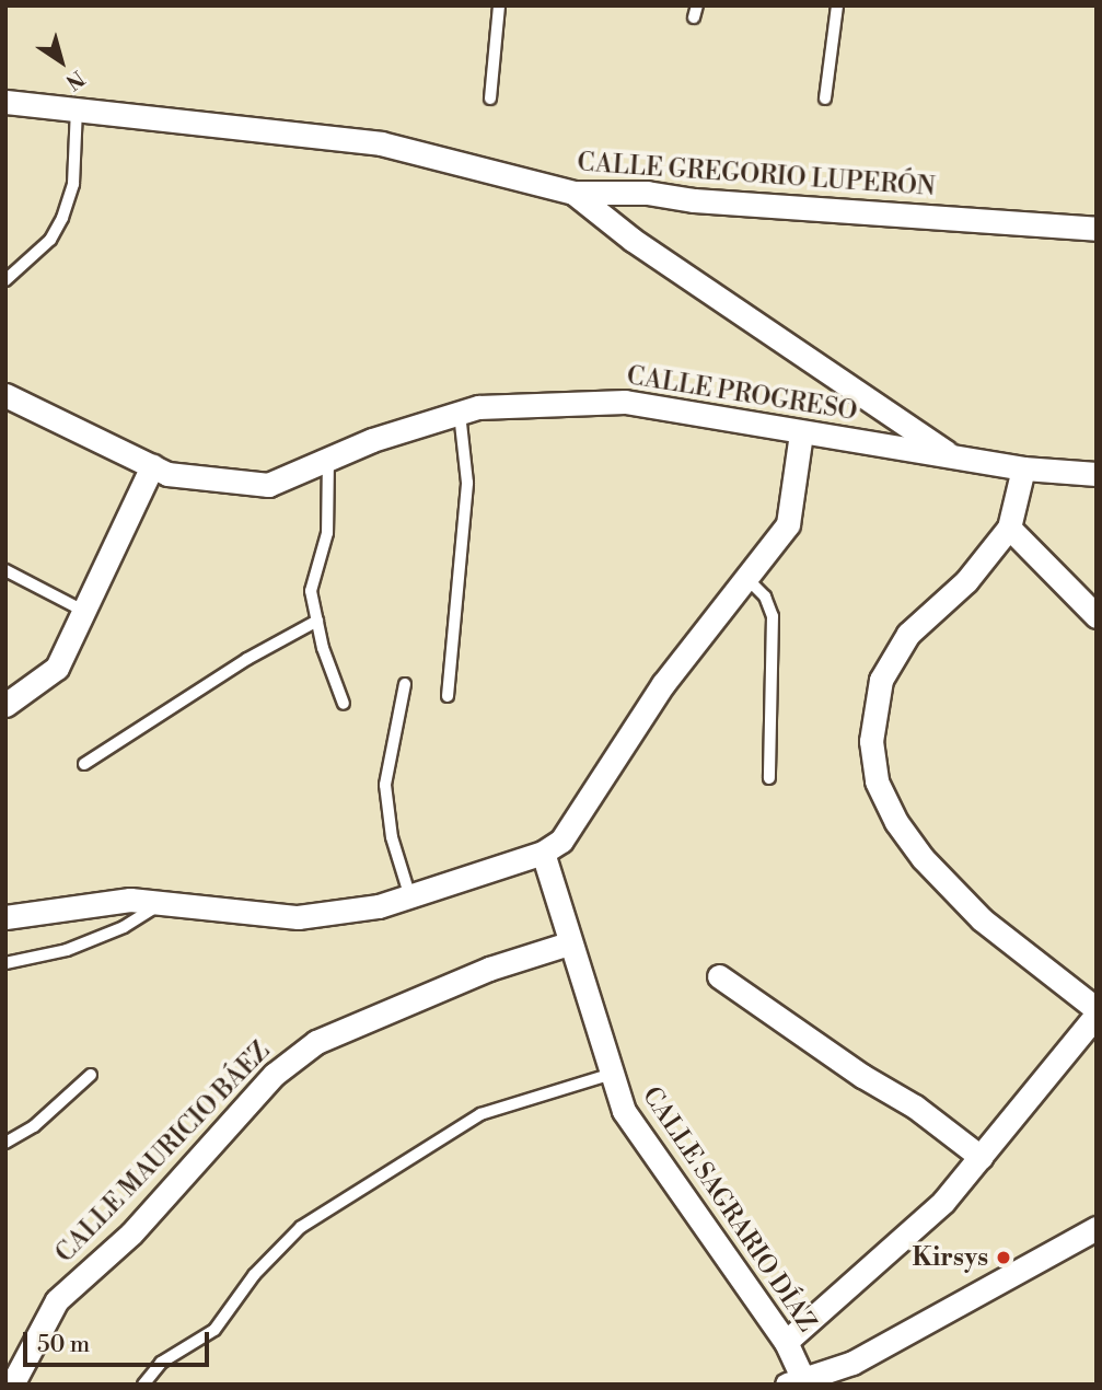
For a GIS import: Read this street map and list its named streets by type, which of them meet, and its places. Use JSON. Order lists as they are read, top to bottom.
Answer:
{
  "streets": {
    "street": [
      "CALLE GREGORIO LUPERÓN",
      "CALLE PROGRESO",
      "CALLE MAURICIO BÁEZ",
      "CALLE SAGRARIO DÍAZ"
    ]
  },
  "crossings": [
    ["CALLE MAURICIO BÁEZ", "CALLE SAGRARIO DÍAZ"]
  ],
  "places": ["Kirsys"],
  "scale_bar": "50 m",
  "north": "bottom right"
}
